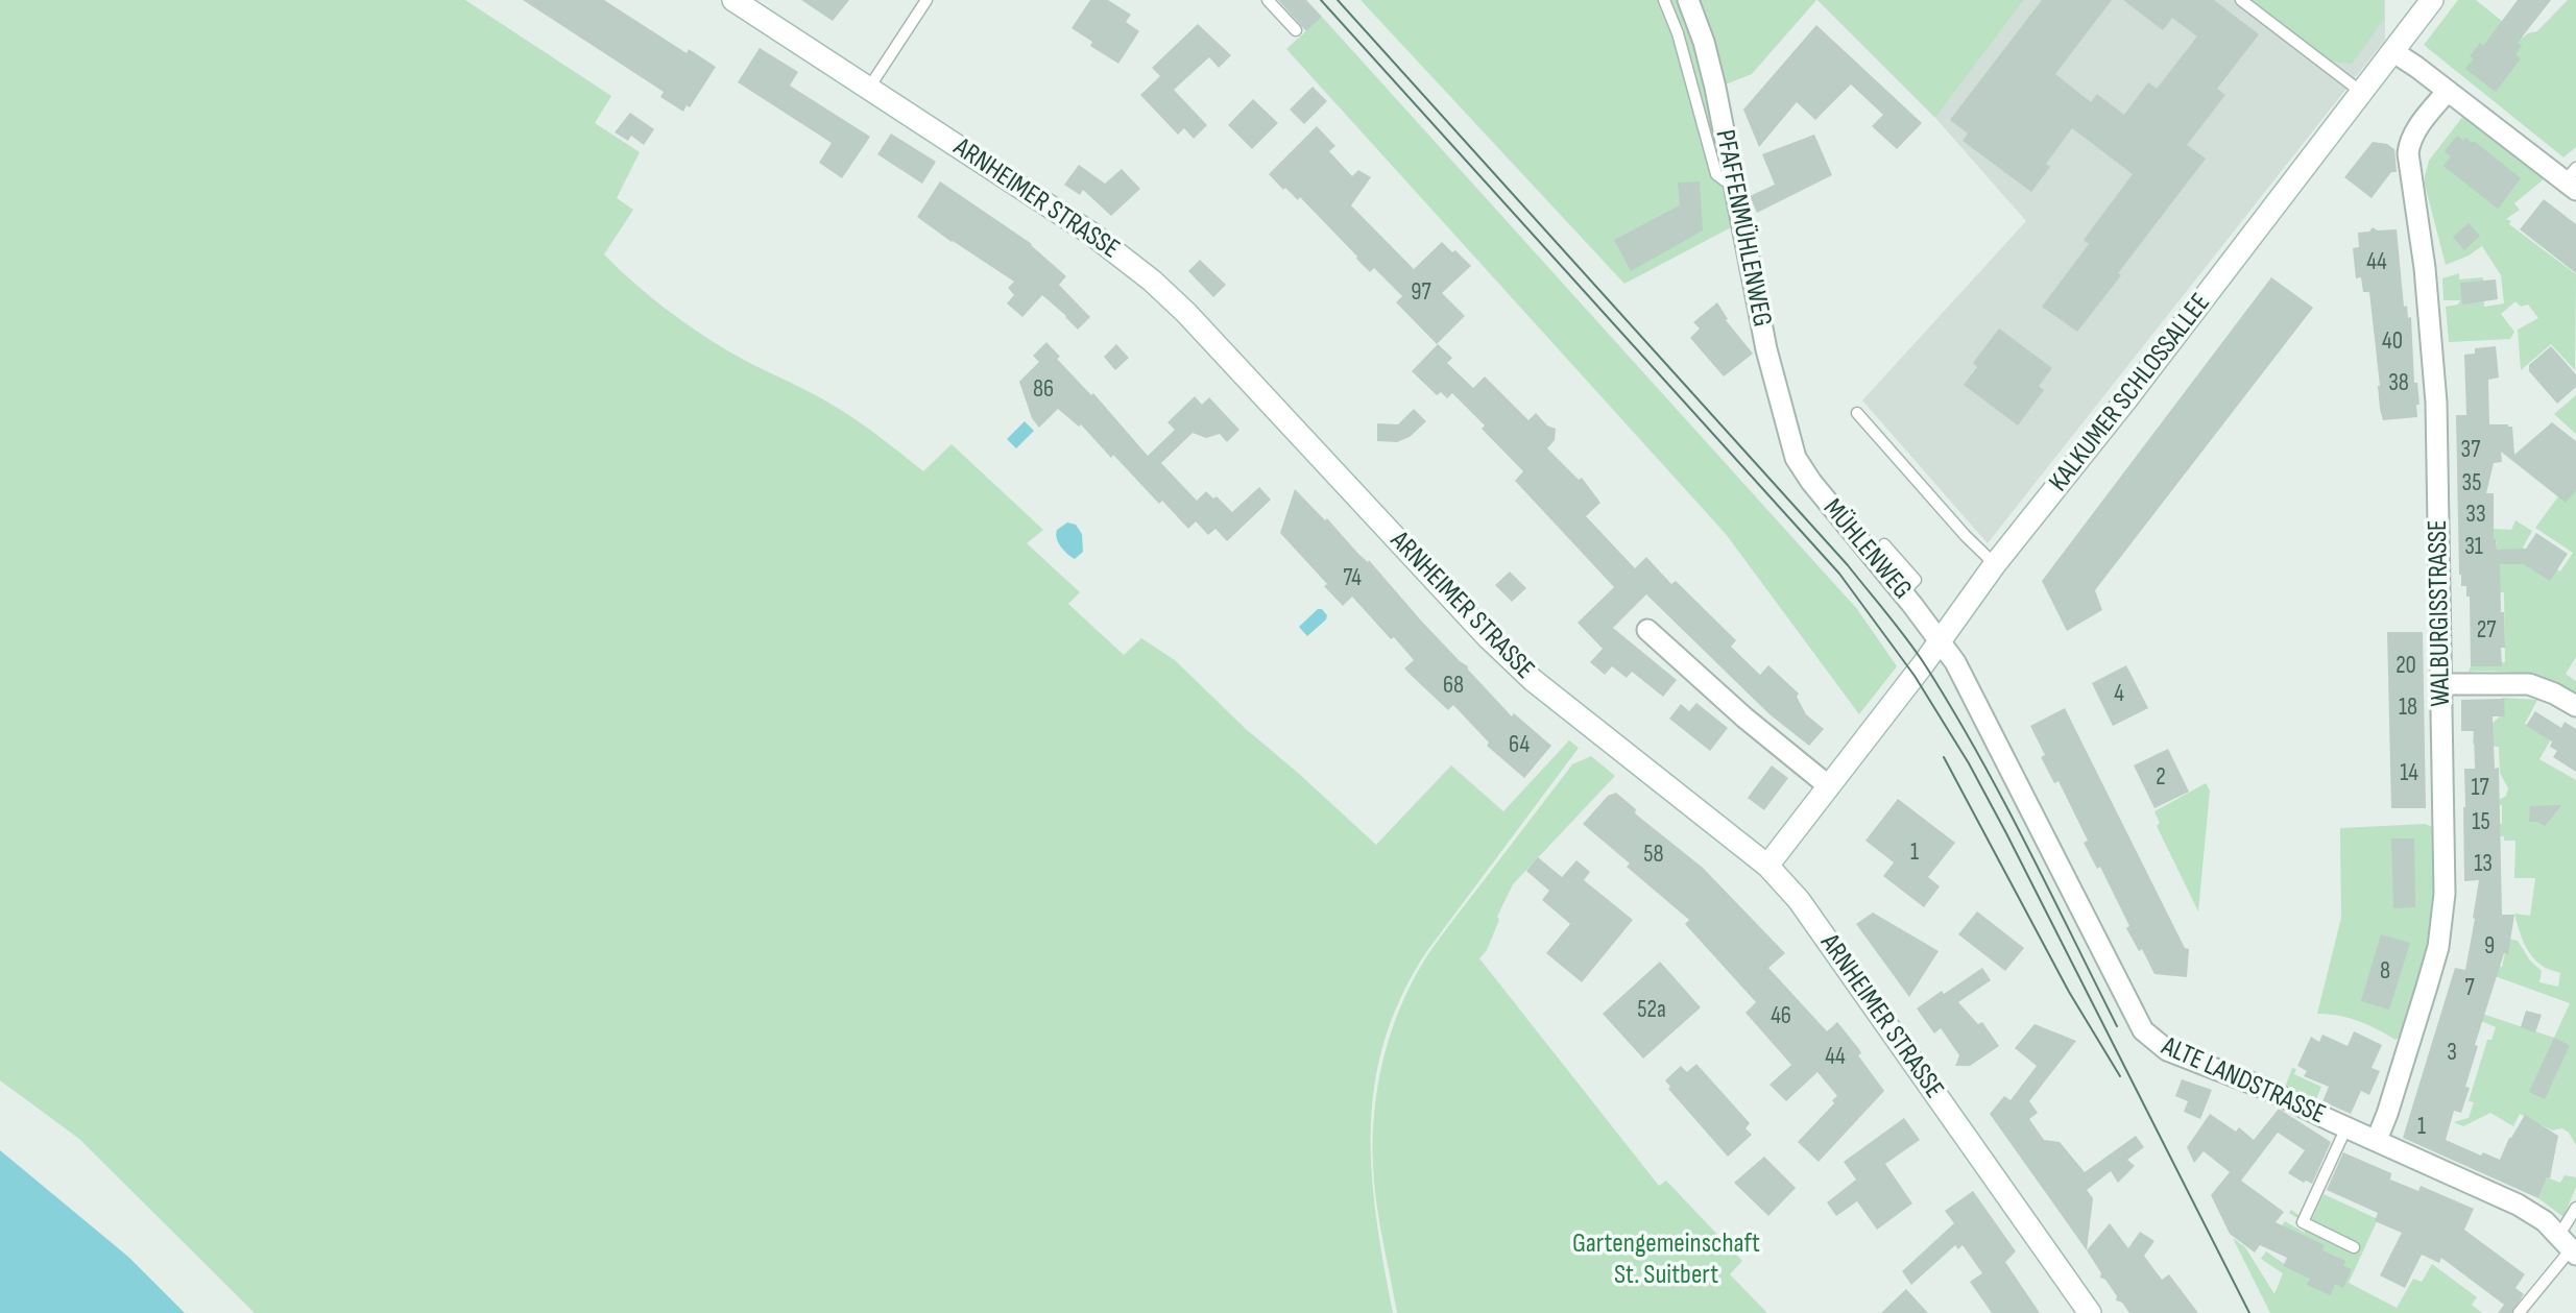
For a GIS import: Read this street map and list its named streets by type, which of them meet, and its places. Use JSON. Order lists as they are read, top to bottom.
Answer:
{
  "streets": {
    "main road": ["ARNHEIMER STRASSE", "KALKUMER SCHLOSSALLEE"],
    "street": [
      "PFAFFENMÜHLENWEG",
      "MÜHLENWEG",
      "WALBURGISSTRASSE",
      "ALTE LANDSTRASSE"
    ]
  },
  "crossings": [
    ["ARNHEIMER STRASSE", "KALKUMER SCHLOSSALLEE"],
    ["PFAFFENMÜHLENWEG", "MÜHLENWEG"],
    ["KALKUMER SCHLOSSALLEE", "MÜHLENWEG"],
    ["KALKUMER SCHLOSSALLEE", "ALTE LANDSTRASSE"],
    ["MÜHLENWEG", "ALTE LANDSTRASSE"],
    ["WALBURGISSTRASSE", "ALTE LANDSTRASSE"]
  ],
  "parks": ["Gartengemeinschaft St. Suitbert"],
  "house_numbers": [
    "44",
    "97",
    "40",
    "38",
    "86",
    "37",
    "35",
    "33",
    "31",
    "74",
    "27",
    "20",
    "68",
    "4",
    "18",
    "64",
    "14",
    "2",
    "17",
    "15",
    "1",
    "58",
    "13",
    "9",
    "8",
    "7",
    "52a",
    "46",
    "3",
    "44",
    "1"
  ]
}
